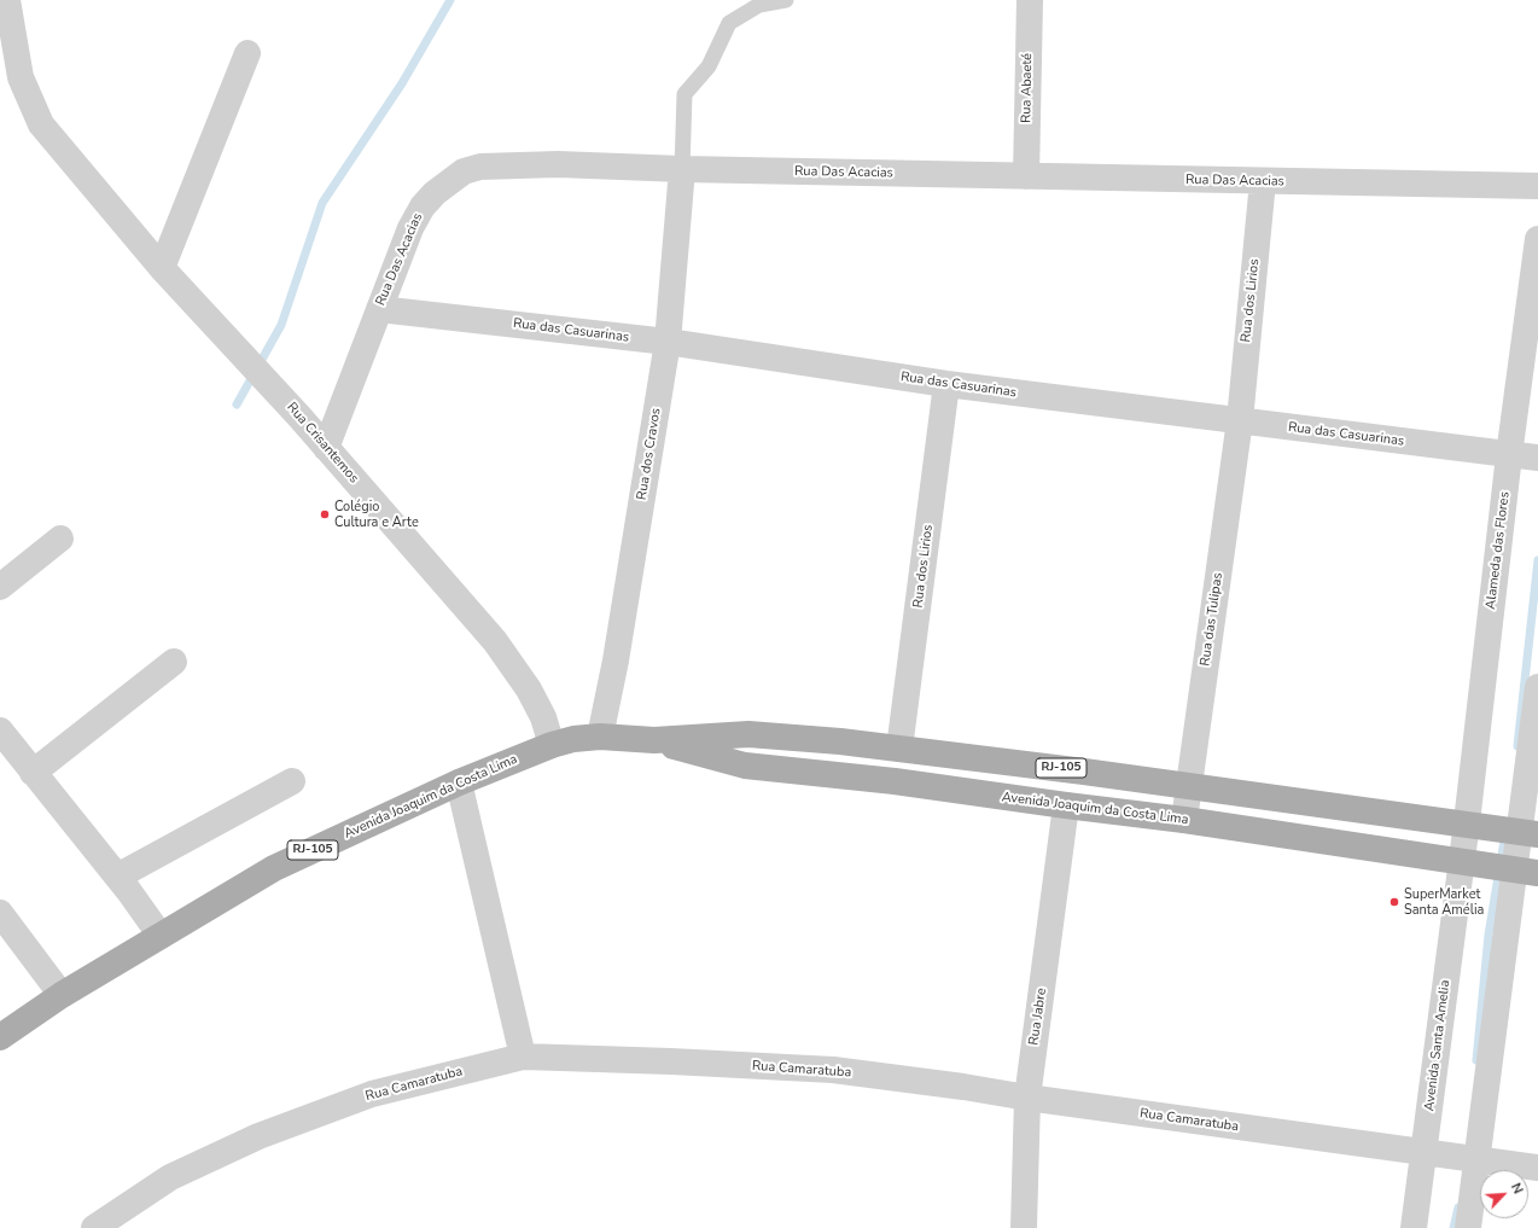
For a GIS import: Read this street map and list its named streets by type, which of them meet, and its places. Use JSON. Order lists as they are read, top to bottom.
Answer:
{
  "streets": {
    "main road": ["RJ-105", "Avenida Joaquim da Costa Lima"],
    "street": [
      "Rua Abaeté",
      "Rua Das Acacias",
      "Rua dos Lirios",
      "Rua das Casuarinas",
      "Rua Crisantemos",
      "Rua dos Cravos",
      "Alameda das Flores",
      "Rua das Tulipas",
      "Rua Jabre",
      "Avenida Santa Amelia",
      "Rua Camaratuba"
    ]
  },
  "crossings": [
    ["Rua Abaeté", "Rua Das Acacias"],
    ["Rua Das Acacias", "Rua dos Lirios"],
    ["Rua Das Acacias", "Rua das Casuarinas"],
    ["Rua Das Acacias", "Rua Crisantemos"],
    ["Rua Das Acacias", "Rua dos Cravos"],
    ["Rua dos Lirios", "Rua das Casuarinas"],
    ["Rua dos Lirios", "Rua das Tulipas"],
    ["Rua dos Lirios", "Avenida Joaquim da Costa Lima"],
    ["Rua das Casuarinas", "Rua dos Cravos"],
    ["Rua das Casuarinas", "Alameda das Flores"],
    ["Rua das Casuarinas", "Rua das Tulipas"],
    ["Rua Crisantemos", "Avenida Joaquim da Costa Lima"],
    ["Rua dos Cravos", "Avenida Joaquim da Costa Lima"],
    ["Alameda das Flores", "Avenida Joaquim da Costa Lima"],
    ["Alameda das Flores", "Avenida Santa Amelia"],
    ["Rua das Tulipas", "Avenida Joaquim da Costa Lima"],
    ["Avenida Joaquim da Costa Lima", "Rua Jabre"],
    ["Avenida Joaquim da Costa Lima", "Avenida Santa Amelia"],
    ["Rua Jabre", "Rua Camaratuba"],
    ["Avenida Santa Amelia", "Rua Camaratuba"]
  ],
  "places": ["Colégio Cultura e Arte", "SuperMarket Santa Amélia"],
  "north": "top right"
}
